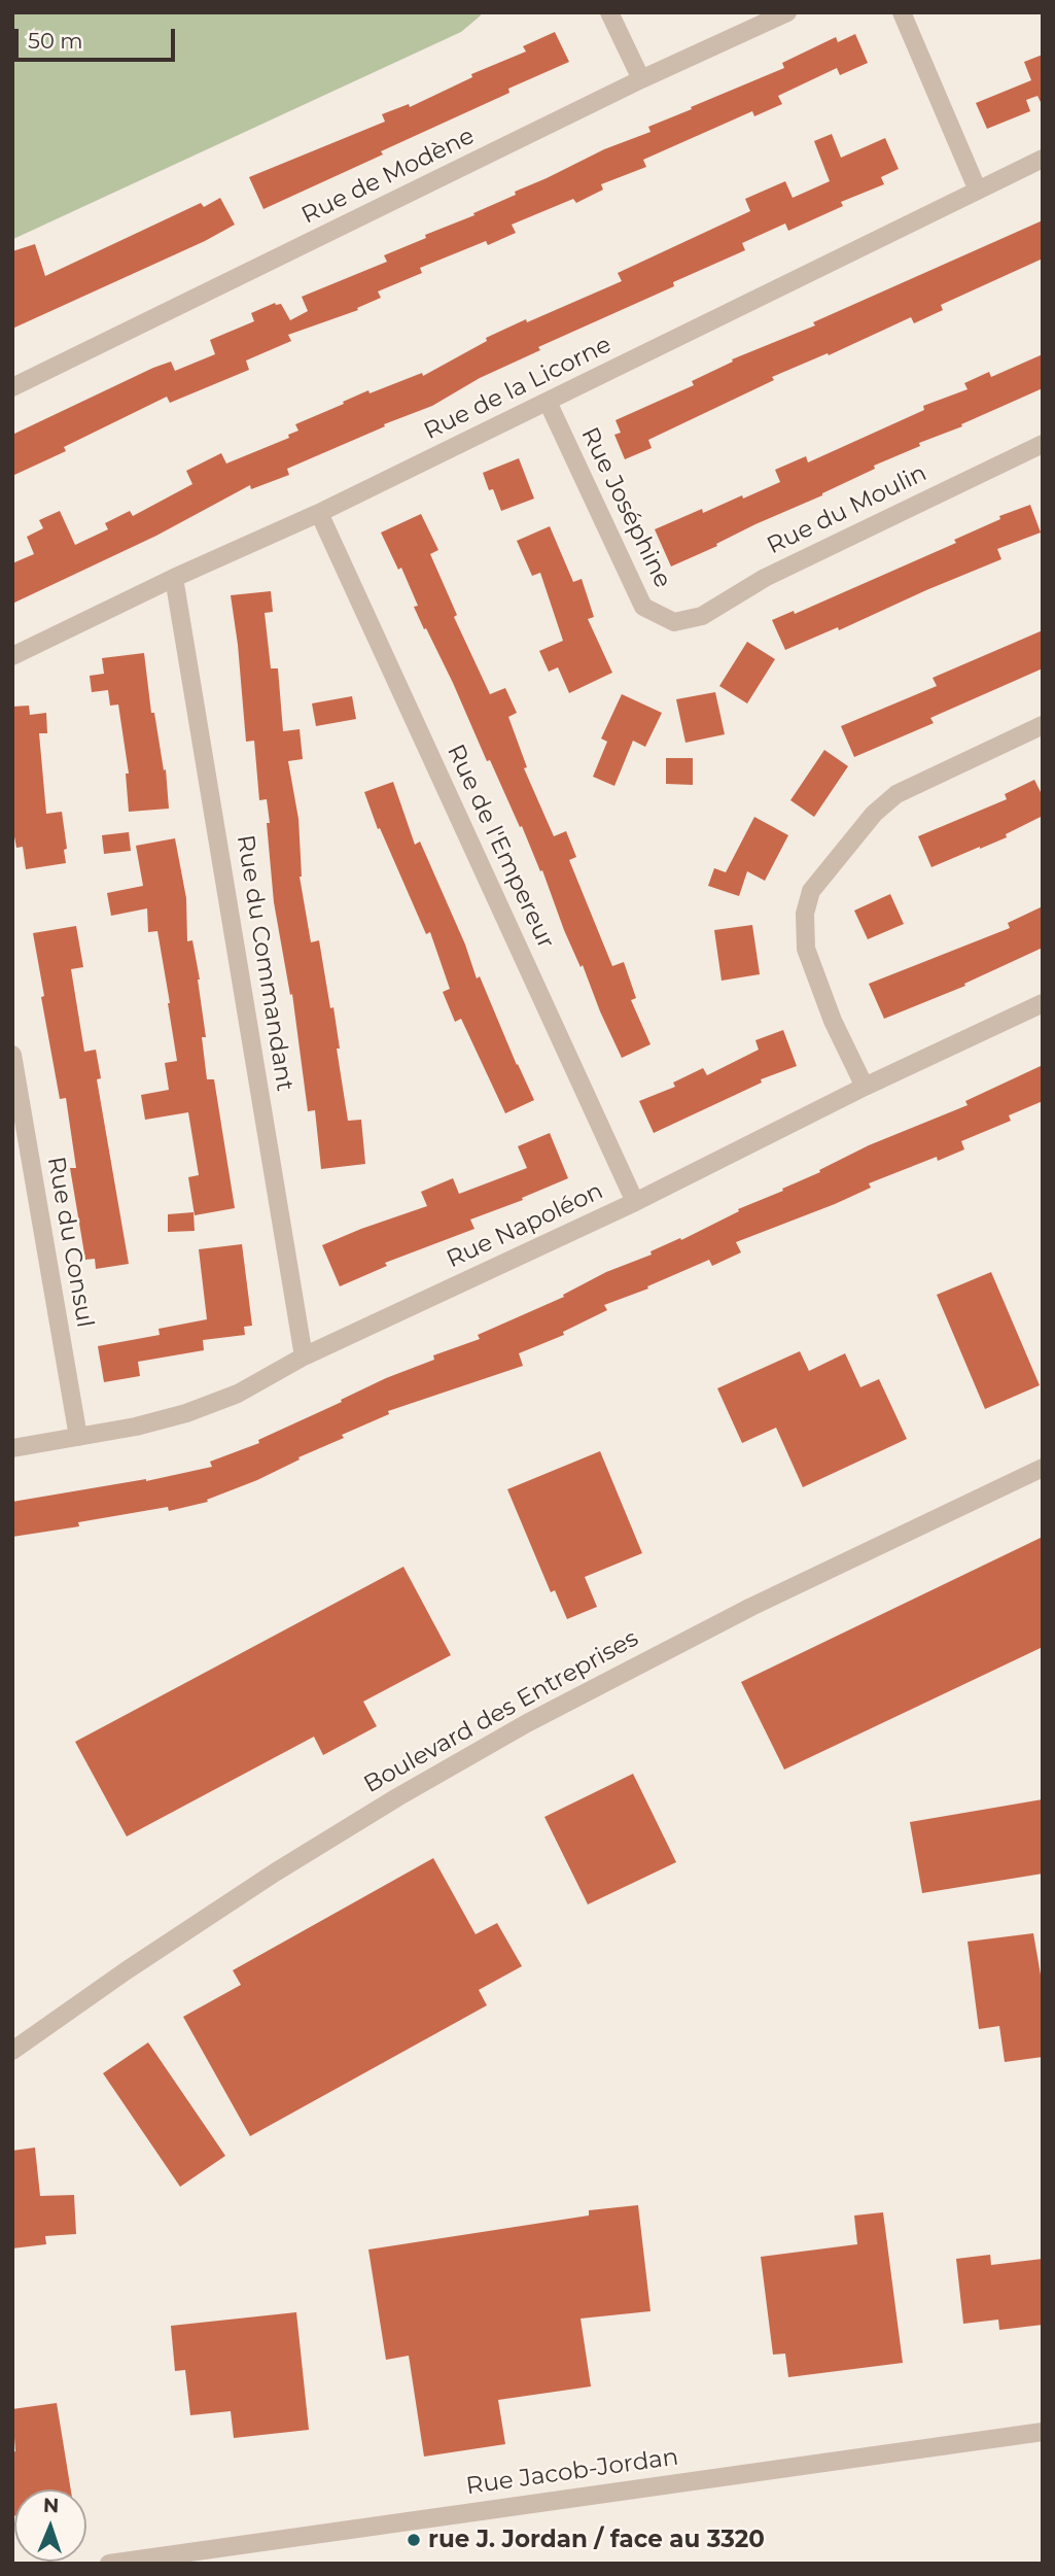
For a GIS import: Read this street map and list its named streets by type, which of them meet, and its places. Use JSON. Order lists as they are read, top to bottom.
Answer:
{
  "streets": {
    "street": [
      "Rue de Modène",
      "Rue de la Licorne",
      "Rue Joséphine",
      "Rue du Moulin",
      "Rue de l'Empereur",
      "Rue du Commandant",
      "Rue Napoléon",
      "Rue du Consul",
      "Boulevard des Entreprises",
      "Rue Jacob-Jordan"
    ]
  },
  "crossings": [
    ["Rue de la Licorne", "Rue Joséphine"],
    ["Rue de la Licorne", "Rue de l'Empereur"],
    ["Rue de la Licorne", "Rue du Commandant"],
    ["Rue Joséphine", "Rue du Moulin"],
    ["Rue de l'Empereur", "Rue Napoléon"],
    ["Rue du Commandant", "Rue Napoléon"],
    ["Rue Napoléon", "Rue du Consul"]
  ],
  "places": ["rue J. Jordan / face au 3320"],
  "scale_bar": "50 m",
  "north": "top"
}
